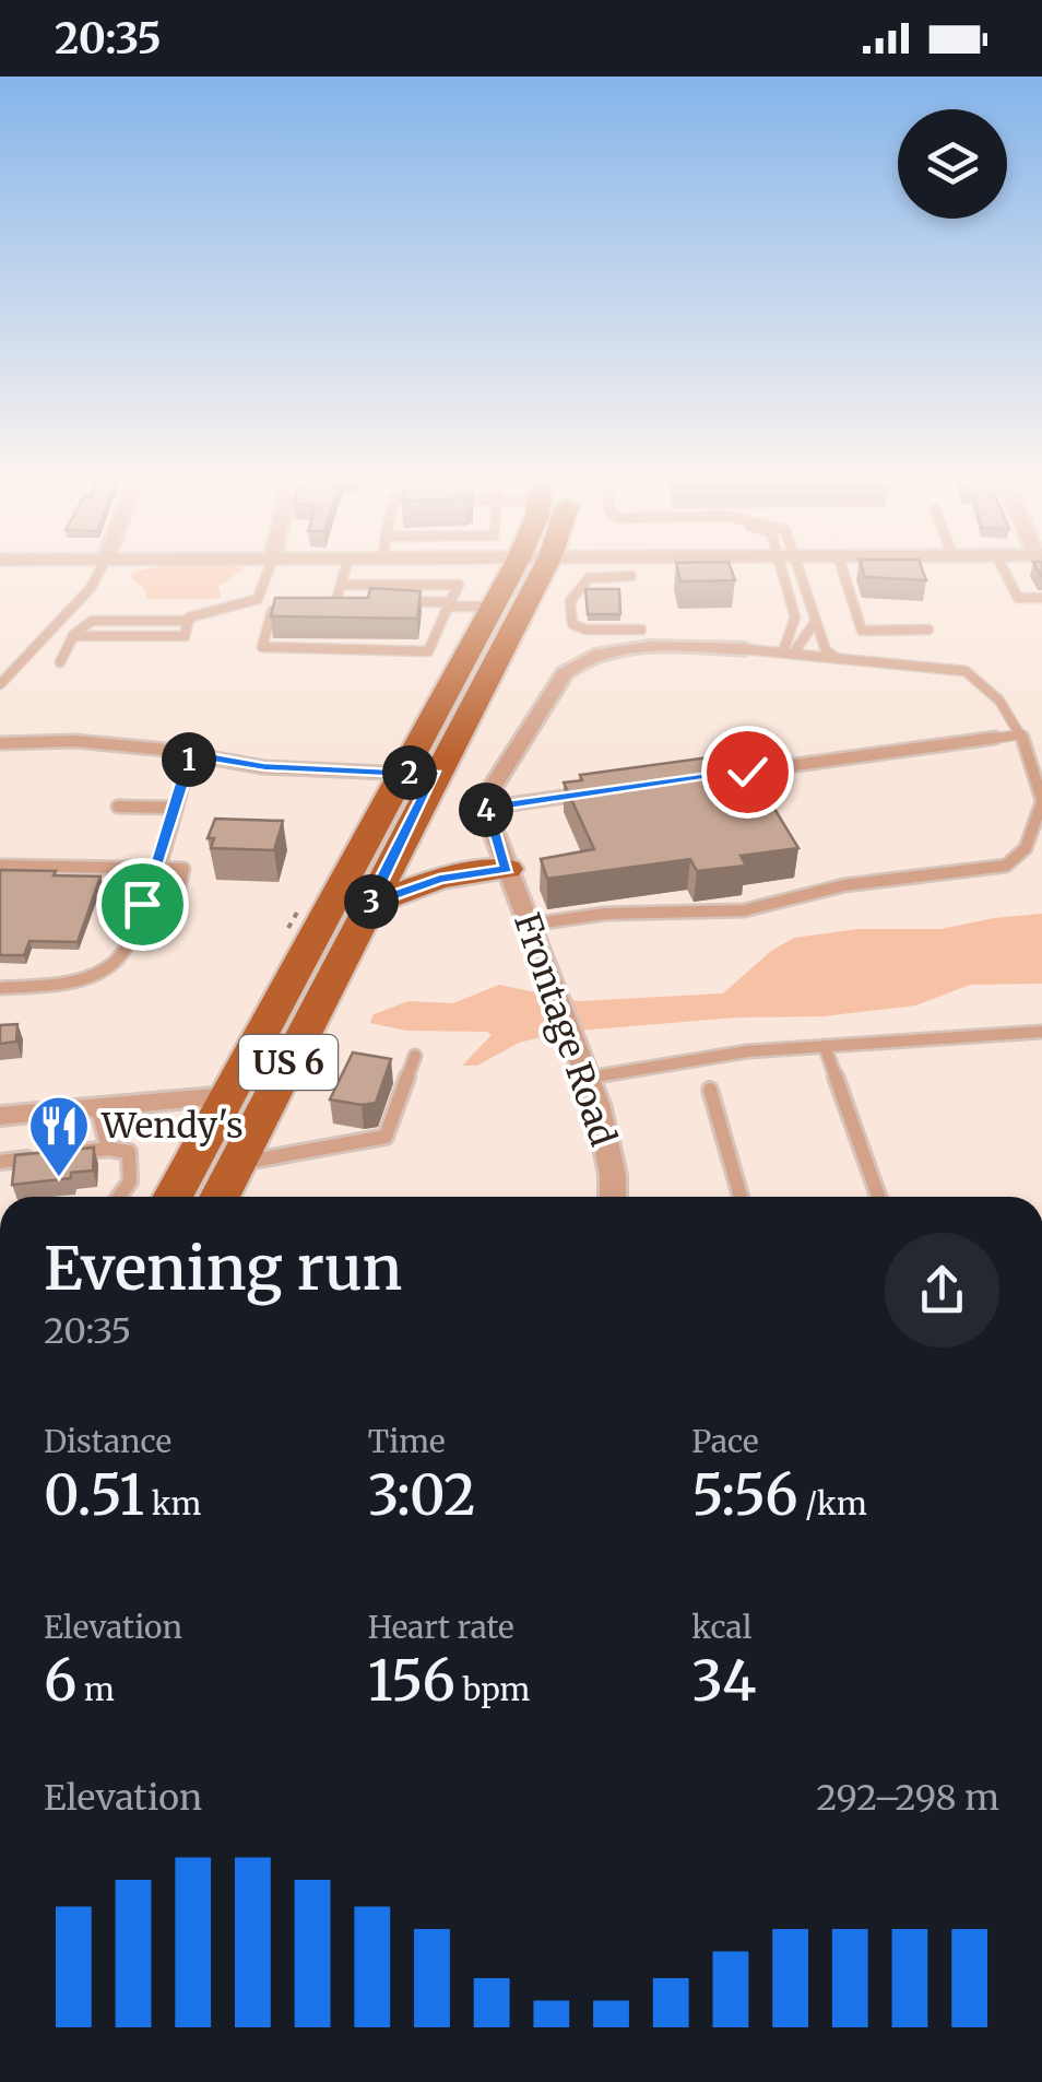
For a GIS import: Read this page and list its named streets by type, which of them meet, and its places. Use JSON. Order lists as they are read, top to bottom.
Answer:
{
  "streets": {
    "main road": ["US 6"],
    "street": ["Frontage Road"]
  },
  "places": {
    "restaurant": ["Wendy's"]
  },
  "page": {
    "status": "20:35",
    "pins": [
      "1",
      "2",
      "4",
      "3"
    ],
    "heading": ["Evening run", "20:35"],
    "stats": [
      ["Distance", "0.51 km"],
      ["Time", "3:02"],
      ["Pace", "5:56 /km"],
      ["Elevation", "6 m"],
      ["Heart rate", "156 bpm"],
      ["kcal", "34"]
    ],
    "chart": ["Elevation", "292–298 m"]
  }
}
